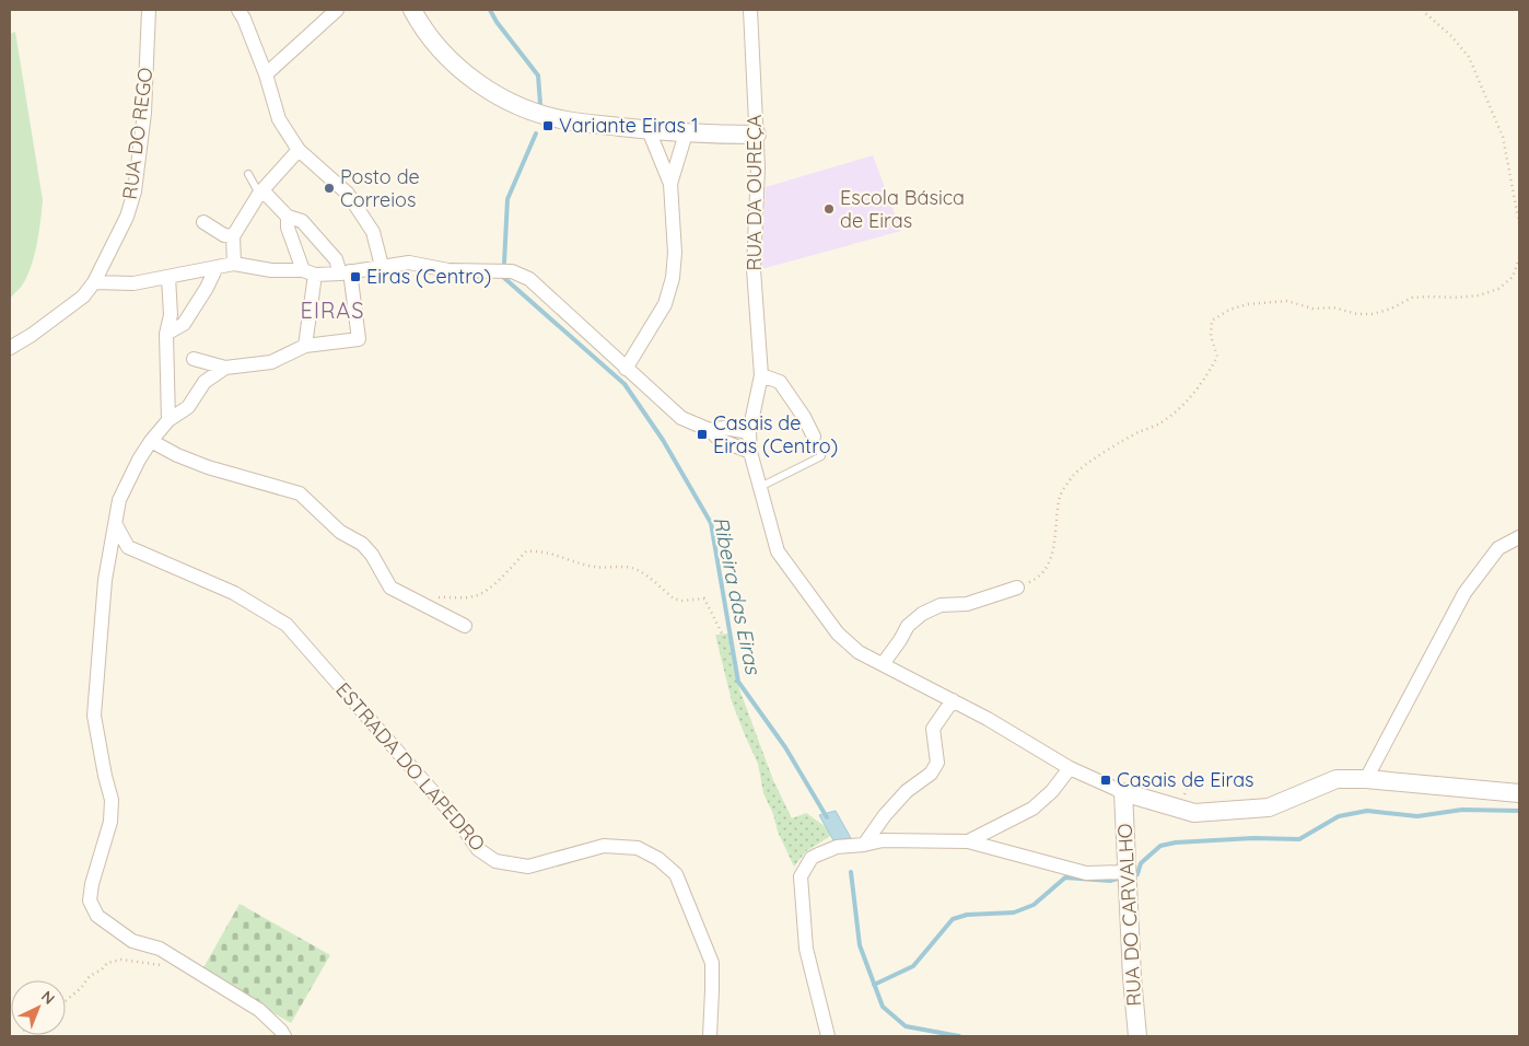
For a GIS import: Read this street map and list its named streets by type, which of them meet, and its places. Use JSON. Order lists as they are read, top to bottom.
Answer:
{
  "streets": {
    "street": [
      "RUA DO REGO",
      "RUA DA OUREÇA",
      "ESTRADA DO LAPEDRO",
      "RUA DO CARVALHO"
    ]
  },
  "crossings": [
    ["RUA DA OUREÇA", "RUA DO CARVALHO"]
  ],
  "districts": ["EIRAS"],
  "water": ["Ribeira das Eiras"],
  "places": {
    "transit": [
      "Variante Eiras 1",
      "Eiras (Centro)",
      "Casais de Eiras (Centro)",
      "Casais de Eiras"
    ],
    "other": ["Posto de Correios", "Escola Básica de Eiras"]
  },
  "north": "top right"
}
